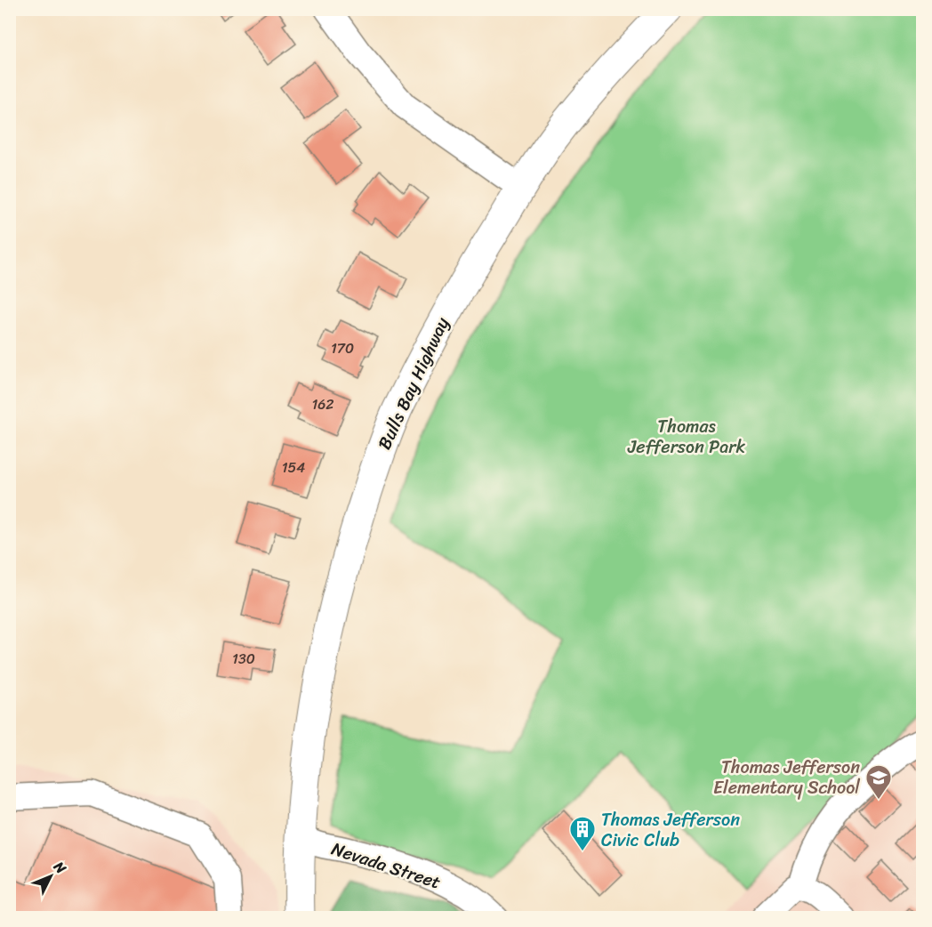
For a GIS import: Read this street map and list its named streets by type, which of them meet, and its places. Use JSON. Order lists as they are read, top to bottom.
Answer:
{
  "streets": {
    "main road": ["Bulls Bay Highway"],
    "street": ["Nevada Street"]
  },
  "crossings": [
    ["Bulls Bay Highway", "Nevada Street"]
  ],
  "parks": ["Thomas Jefferson Park"],
  "places": {
    "school or university": ["Thomas Jefferson Elementary School"],
    "building": ["Thomas Jefferson Civic Club"]
  },
  "house_numbers": [
    "170",
    "162",
    "154",
    "130"
  ],
  "north": "top right"
}
